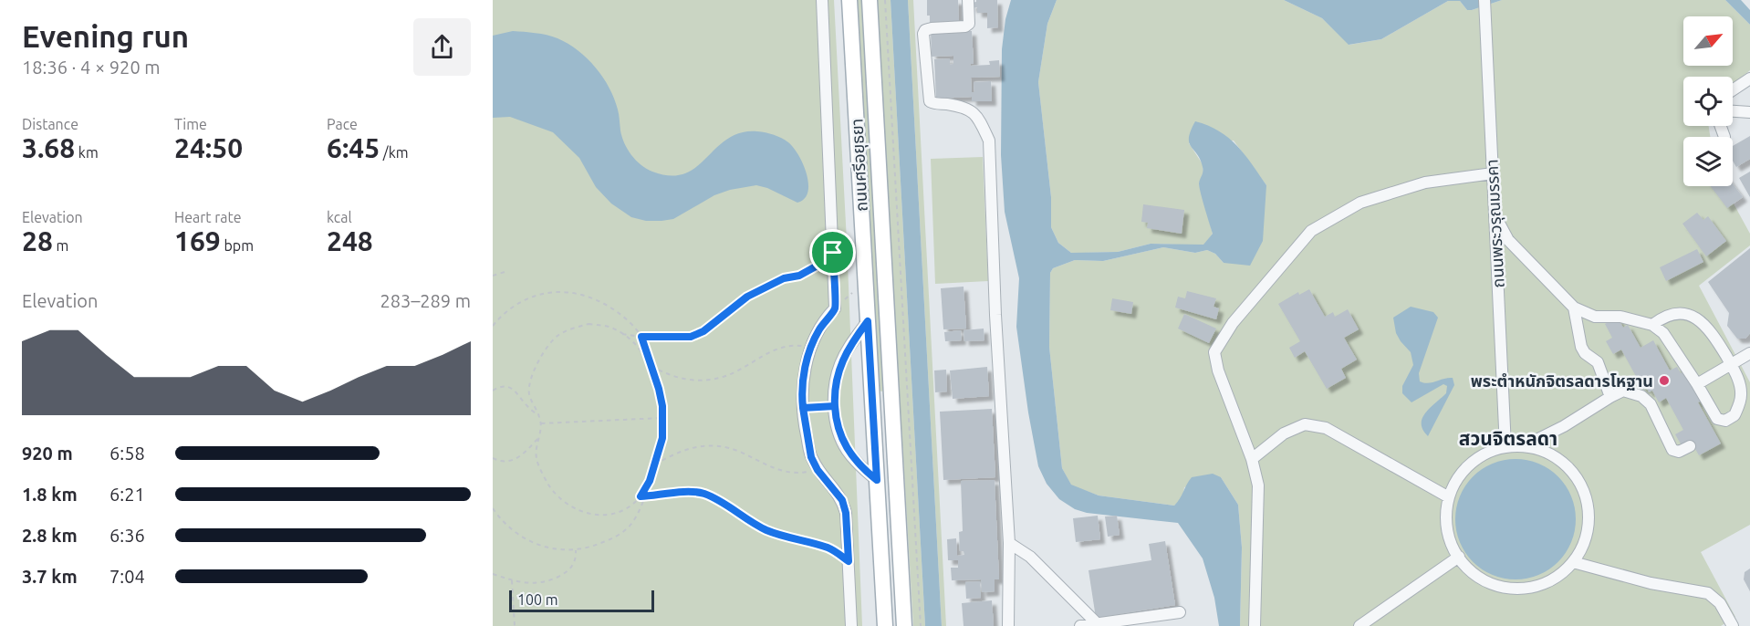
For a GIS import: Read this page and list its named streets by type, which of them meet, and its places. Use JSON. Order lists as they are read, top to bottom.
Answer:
{
  "streets": {
    "main road": ["ถนนศรีอยุธยา"],
    "street": ["ถนนพระวรุณมรรคา"]
  },
  "districts": ["สวนจิตรลดา"],
  "places": ["พระตำหนักจิตรลดารโหฐาน"],
  "scale_bar": "100 m",
  "north": "top right",
  "page": {
    "heading": ["Evening run", "18:36 · 4 × 920 m"],
    "stats": [
      ["Distance", "3.68 km"],
      ["Time", "24:50"],
      ["Pace", "6:45 /km"],
      ["Elevation", "28 m"],
      ["Heart rate", "169 bpm"],
      ["kcal", "248"]
    ],
    "chart": ["Elevation", "283–289 m"],
    "list": [
      {
        "name": "920 m",
        "note": "6:58"
      },
      {
        "name": "1.8 km",
        "note": "6:21"
      },
      {
        "name": "2.8 km",
        "note": "6:36"
      },
      {
        "name": "3.7 km",
        "note": "7:04"
      }
    ],
    "scale": "100 m"
  }
}
